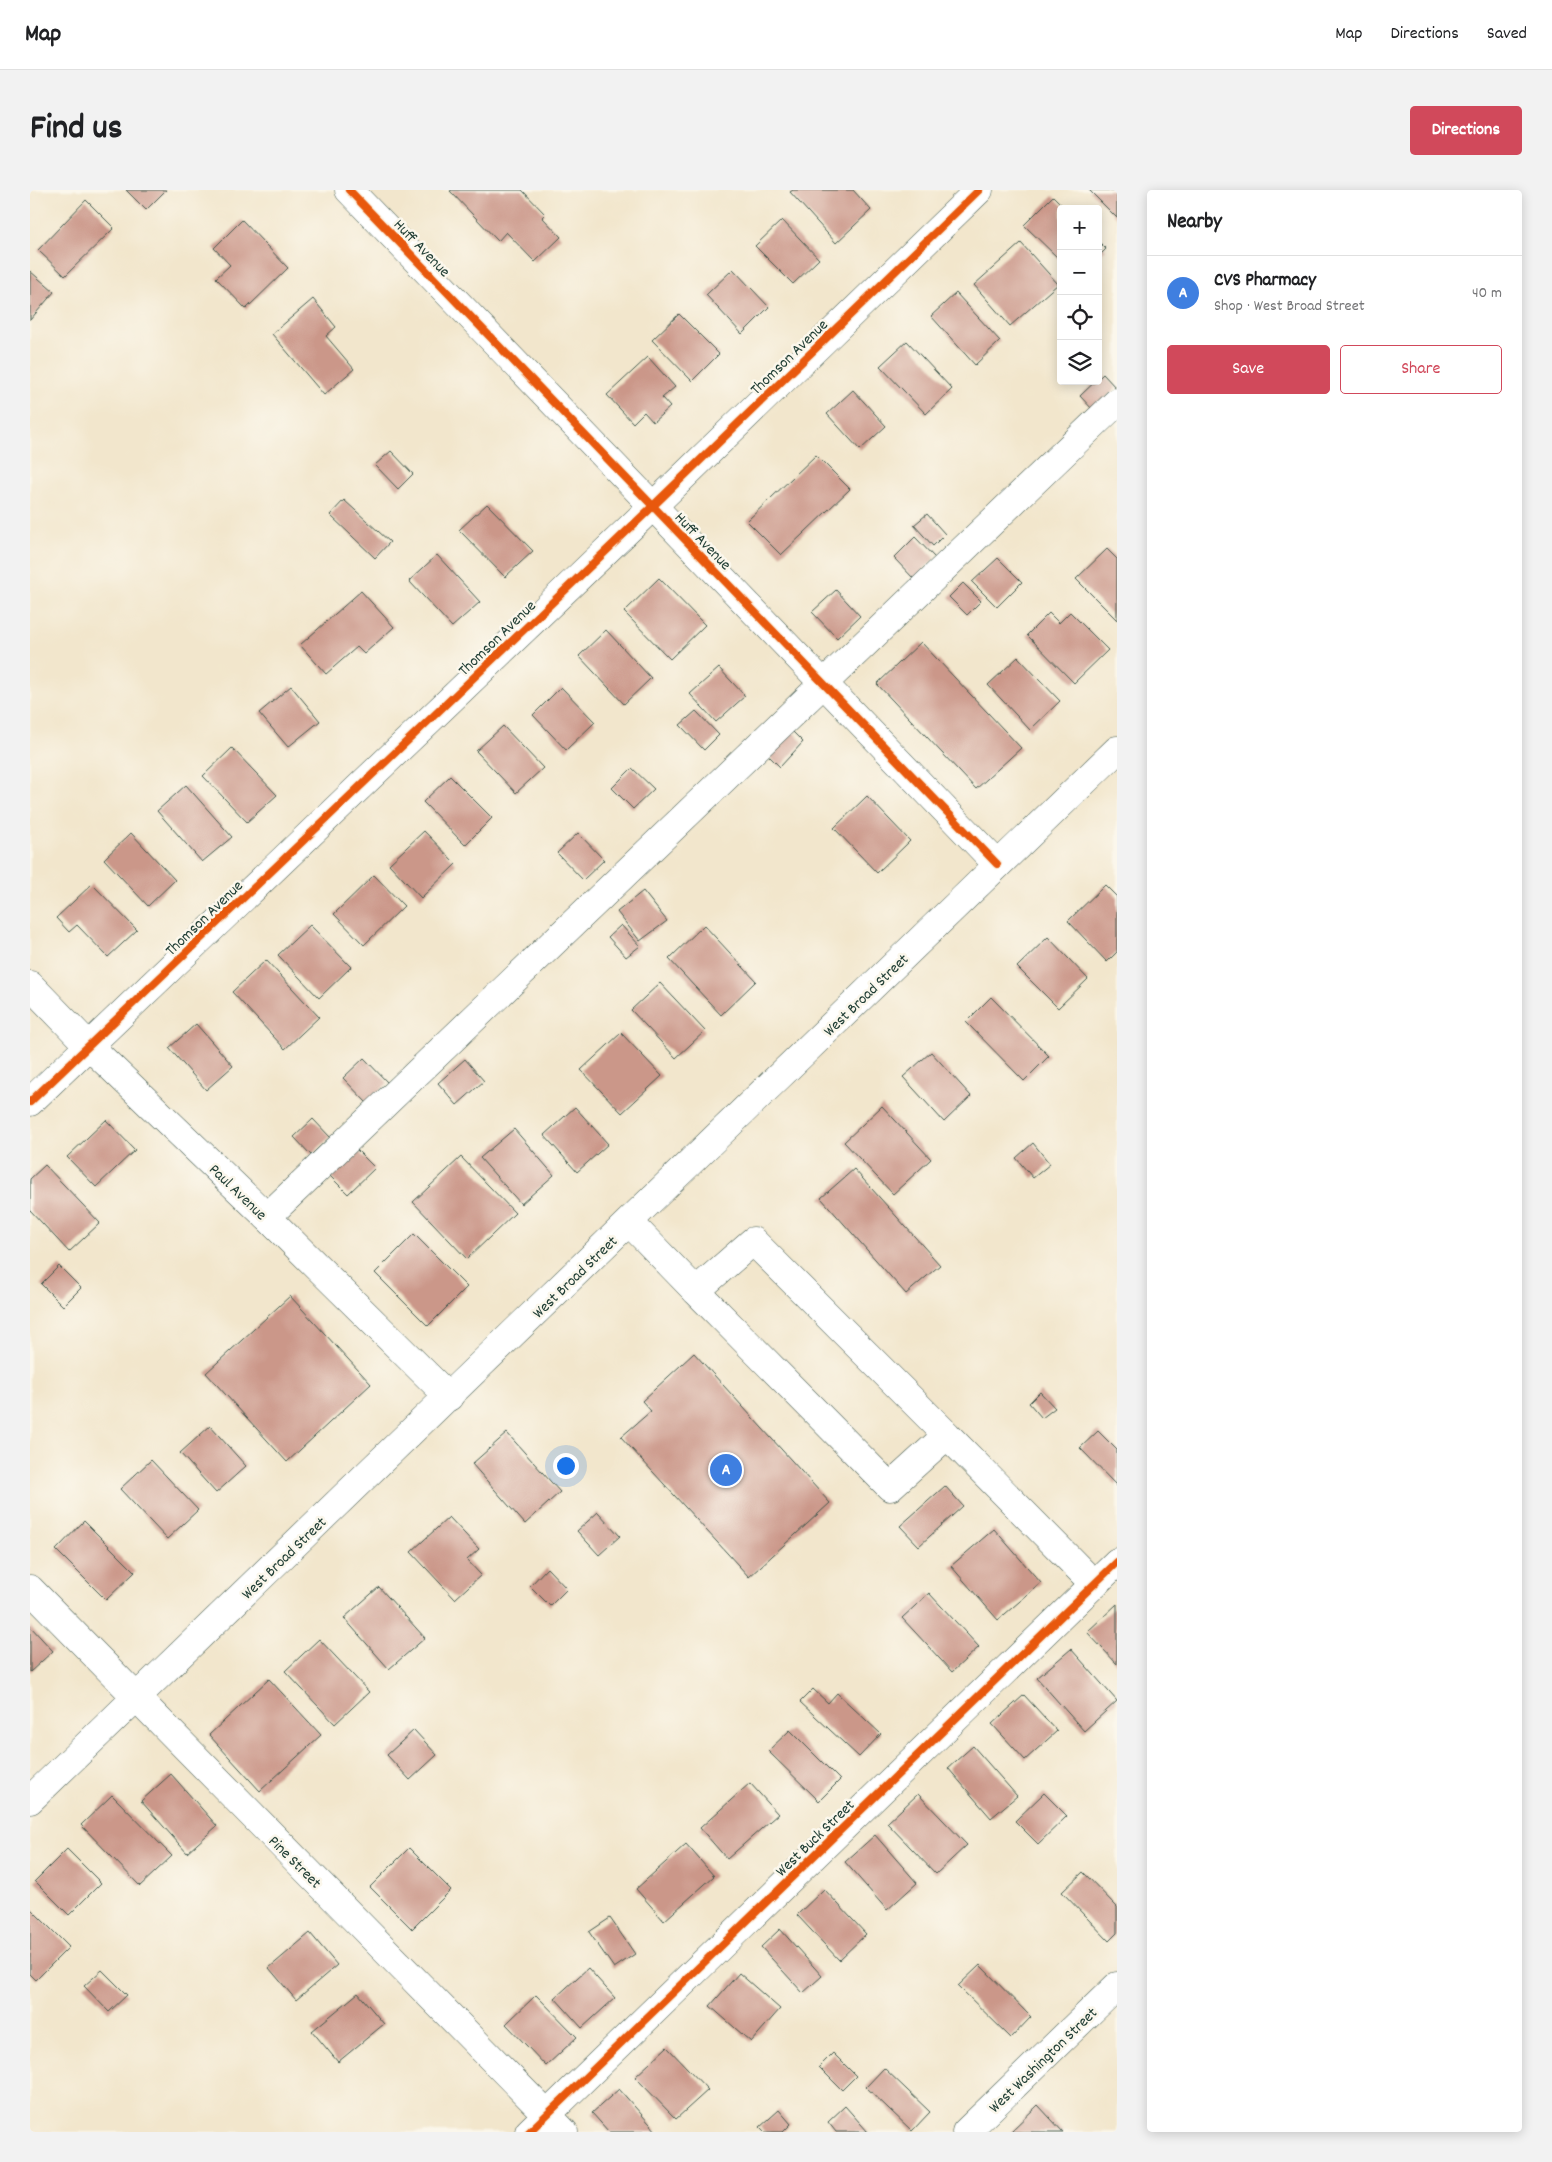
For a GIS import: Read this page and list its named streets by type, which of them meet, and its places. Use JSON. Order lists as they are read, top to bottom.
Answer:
{
  "streets": {
    "street": [
      "Huff Avenue",
      "Thomson Avenue",
      "West Broad Street",
      "Paul Avenue",
      "West Buck Street",
      "Pine Street",
      "West Washington Street"
    ]
  },
  "crossings": [
    ["Huff Avenue", "Thomson Avenue"],
    ["Huff Avenue", "West Broad Street"],
    ["Thomson Avenue", "Paul Avenue"],
    ["West Broad Street", "Paul Avenue"],
    ["West Broad Street", "Pine Street"],
    ["West Buck Street", "Pine Street"]
  ],
  "page": {
    "header": "Map",
    "nav": ["Map", "Directions", "Saved"],
    "title": "Find us",
    "buttons": [
      "Directions",
      ["Save", "Share"]
    ],
    "heading": "Nearby",
    "map_buttons": ["+", "−"],
    "list": [
      {
        "mark": "A",
        "name": "CVS Pharmacy",
        "note": "Shop · West Broad Street",
        "value": "40 m"
      }
    ],
    "pins": "A"
  }
}
